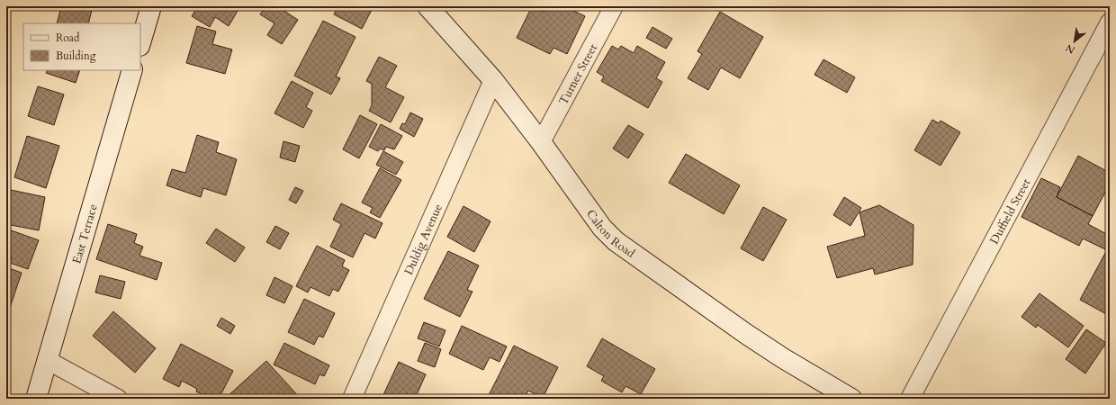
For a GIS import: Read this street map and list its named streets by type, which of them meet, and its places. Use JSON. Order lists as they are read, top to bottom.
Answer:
{
  "streets": {
    "main road": ["Calton Road", "East Terrace"],
    "street": ["Turner Street", "Duffield Street", "Duldig Avenue"]
  },
  "crossings": [
    ["Turner Street", "Calton Road"],
    ["Calton Road", "Duldig Avenue"]
  ],
  "legend": ["Road", "Building"],
  "north": "bottom left"
}
